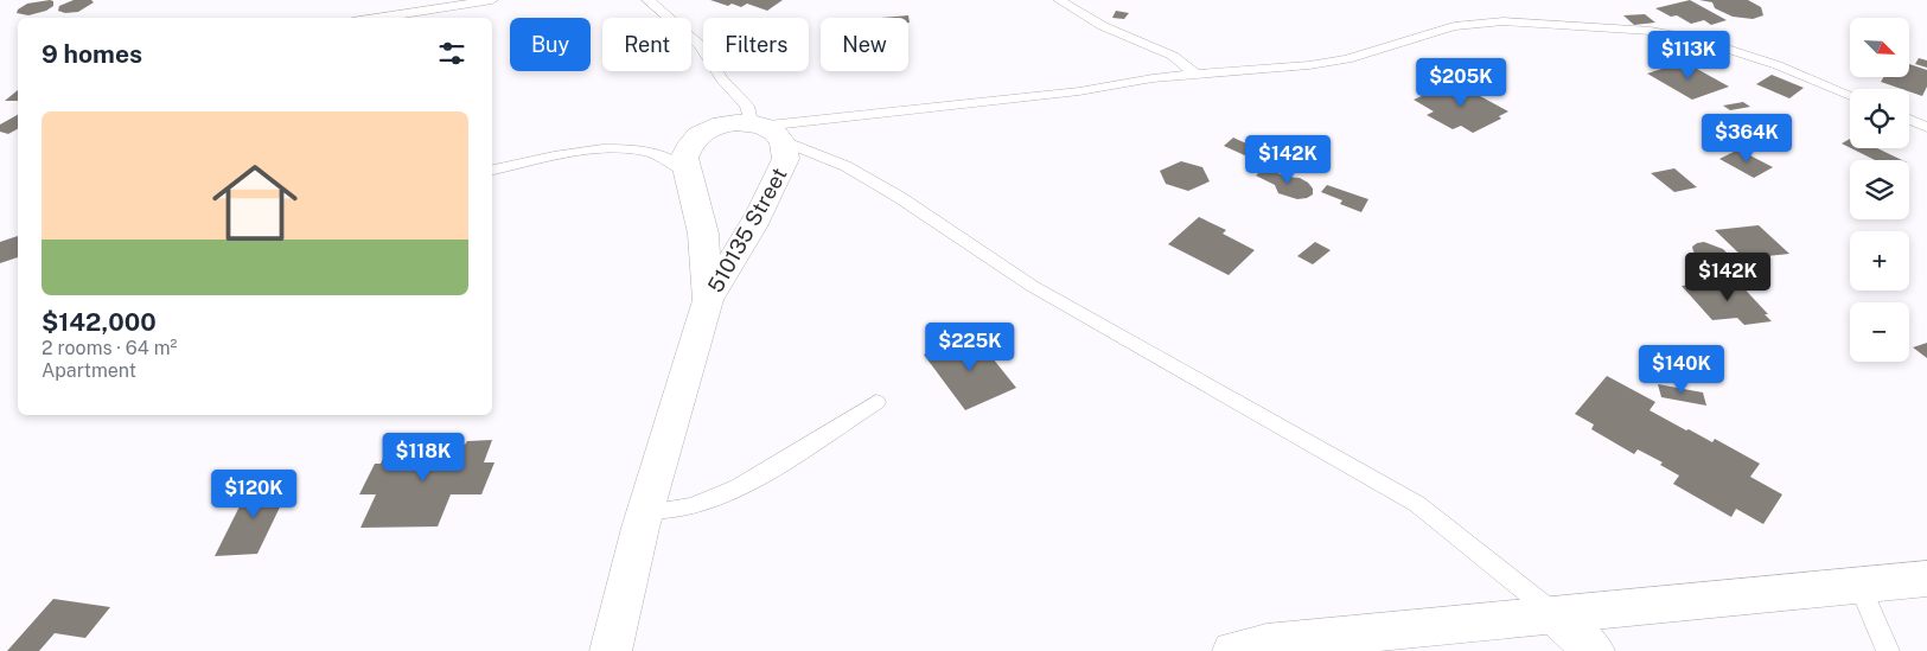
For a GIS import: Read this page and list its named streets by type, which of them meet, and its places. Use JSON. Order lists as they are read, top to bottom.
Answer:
{
  "streets": {
    "street": ["510135 Street"]
  },
  "north": "bottom right",
  "page": {
    "map_buttons": ["+", "−"],
    "chip": [
      "Buy",
      "Rent",
      "Filters",
      "New"
    ],
    "heading": "9 homes",
    "price": [
      "$113K",
      "$205K",
      "$364K",
      "$142K",
      "$142K",
      "$225K",
      "$140K",
      "$118K",
      "$120K"
    ],
    "list": [
      {
        "name": "$142,000",
        "note": "2 rooms · 64 m² · Apartment"
      }
    ]
  }
}
